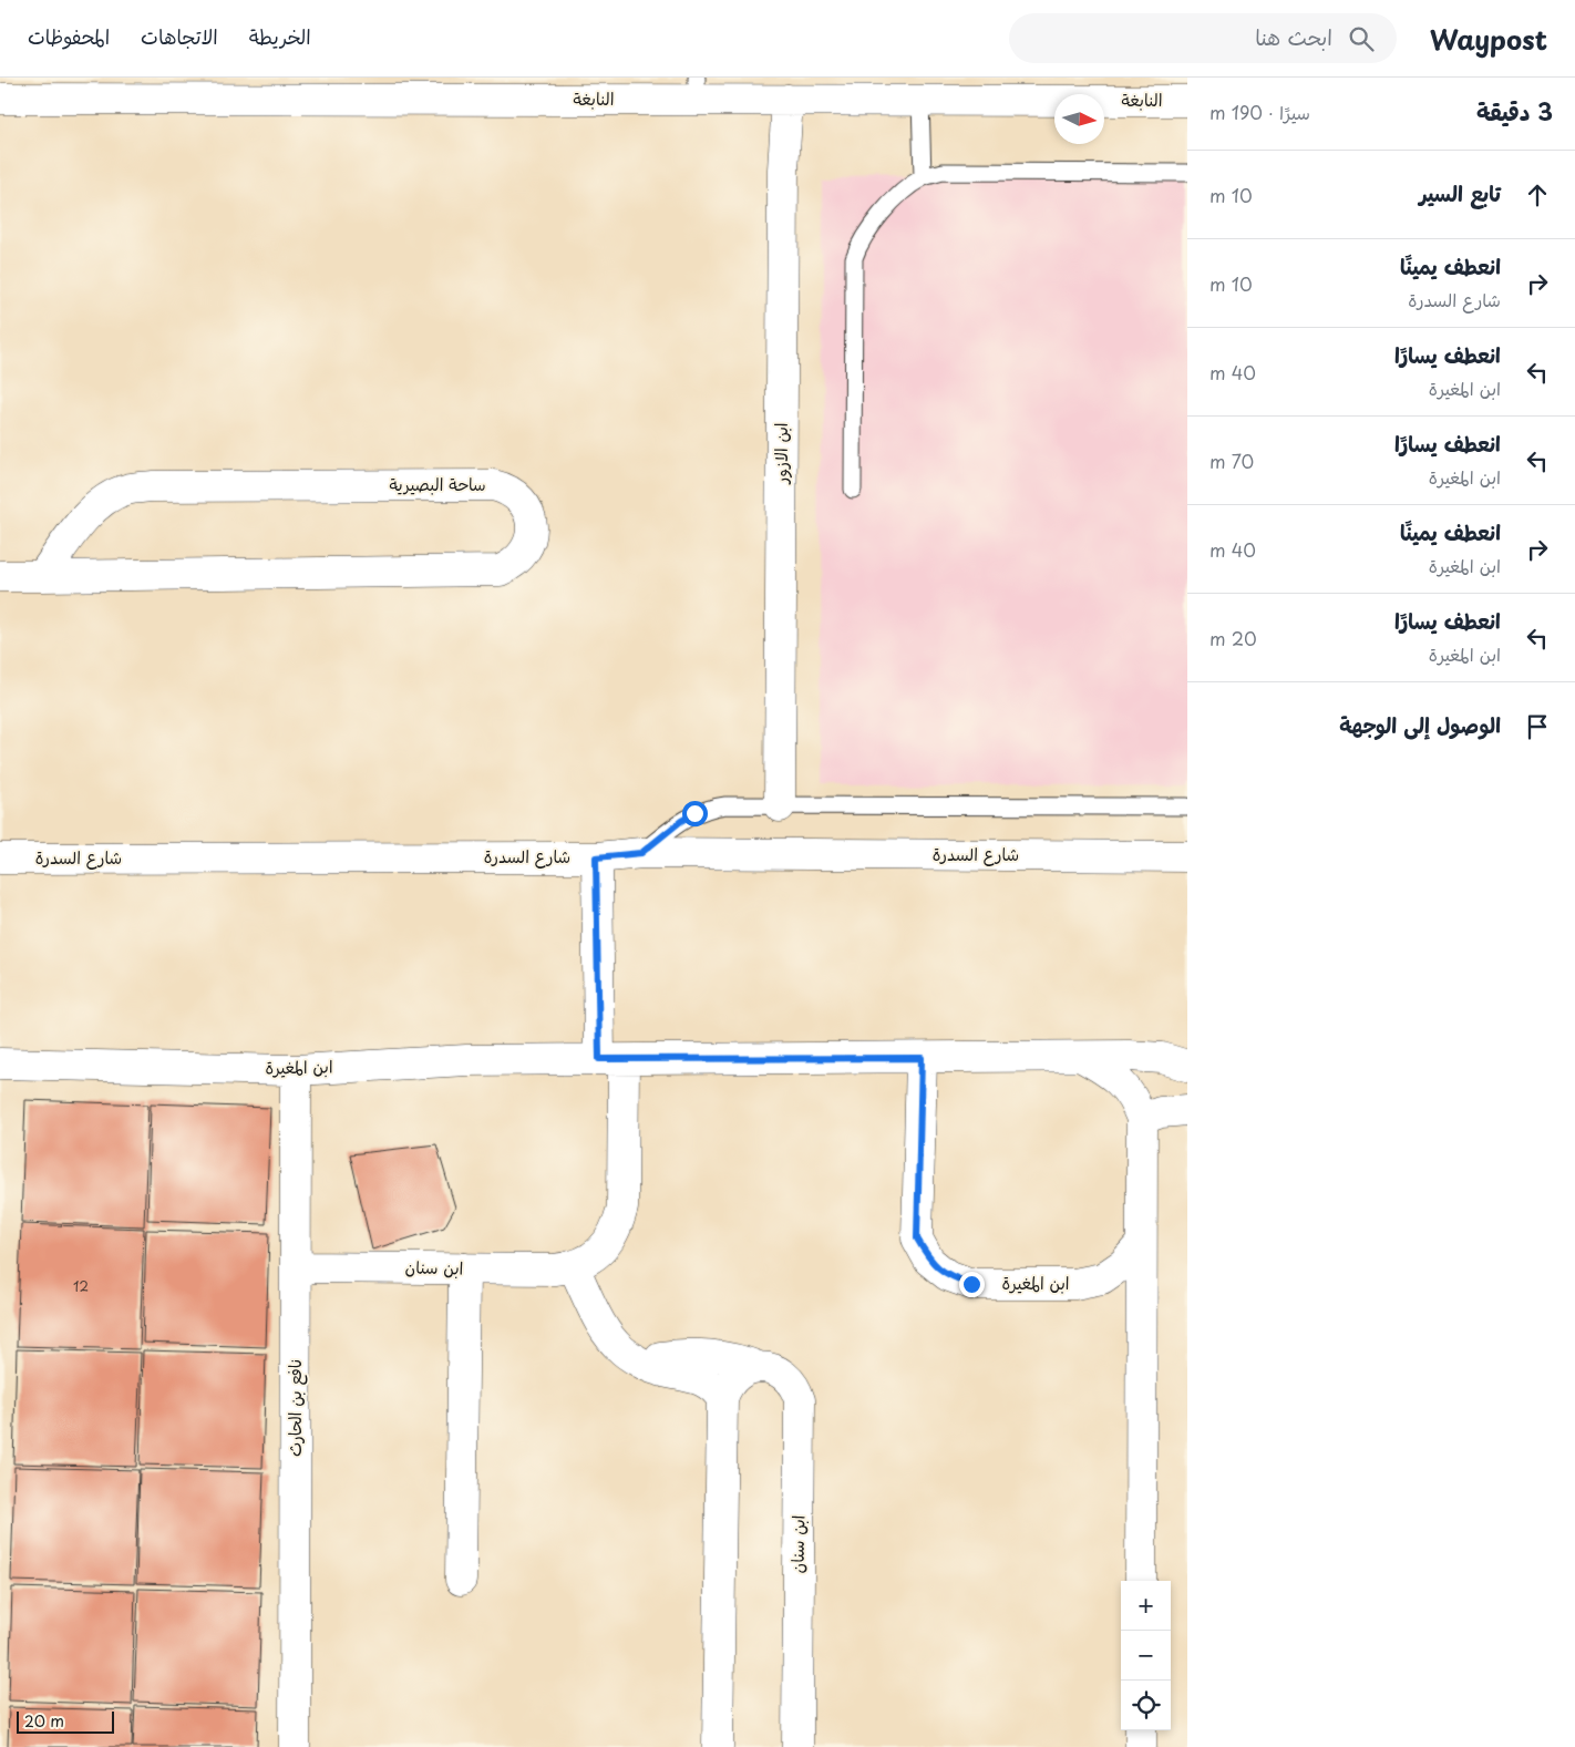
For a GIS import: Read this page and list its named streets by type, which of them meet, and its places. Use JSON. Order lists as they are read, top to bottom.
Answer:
{
  "streets": {
    "street": [
      "النابغة",
      "ابن الازور",
      "ساحة البصيرية",
      "شارع السدرة",
      "ابن المغيرة",
      "ابن سنان",
      "نافع بن الحارث"
    ]
  },
  "crossings": [
    ["النابغة", "ابن الازور"],
    ["ابن المغيرة", "ابن سنان"],
    ["ابن المغيرة", "نافع بن الحارث"],
    ["ابن سنان", "نافع بن الحارث"]
  ],
  "house_numbers": ["12"],
  "scale_bar": "20 m",
  "north": "right",
  "page": {
    "header": "Waypost",
    "search": "ابحث هنا",
    "nav": ["الخريطة", "الاتجاهات", "المحفوظات"],
    "heading": ["3 دقيقة", "سيرًا · 190 m"],
    "list": [
      ["تابع السير", "10 m"],
      ["انعطف يمينًا", "شارع السدرة", "10 m"],
      ["انعطف يسارًا", "ابن المغيرة", "40 m"],
      ["انعطف يسارًا", "ابن المغيرة", "70 m"],
      ["انعطف يمينًا", "ابن المغيرة", "40 m"],
      ["انعطف يسارًا", "ابن المغيرة", "20 m"],
      "الوصول إلى الوجهة"
    ],
    "map_buttons": ["+", "−"],
    "scale": "20 m"
  }
}
